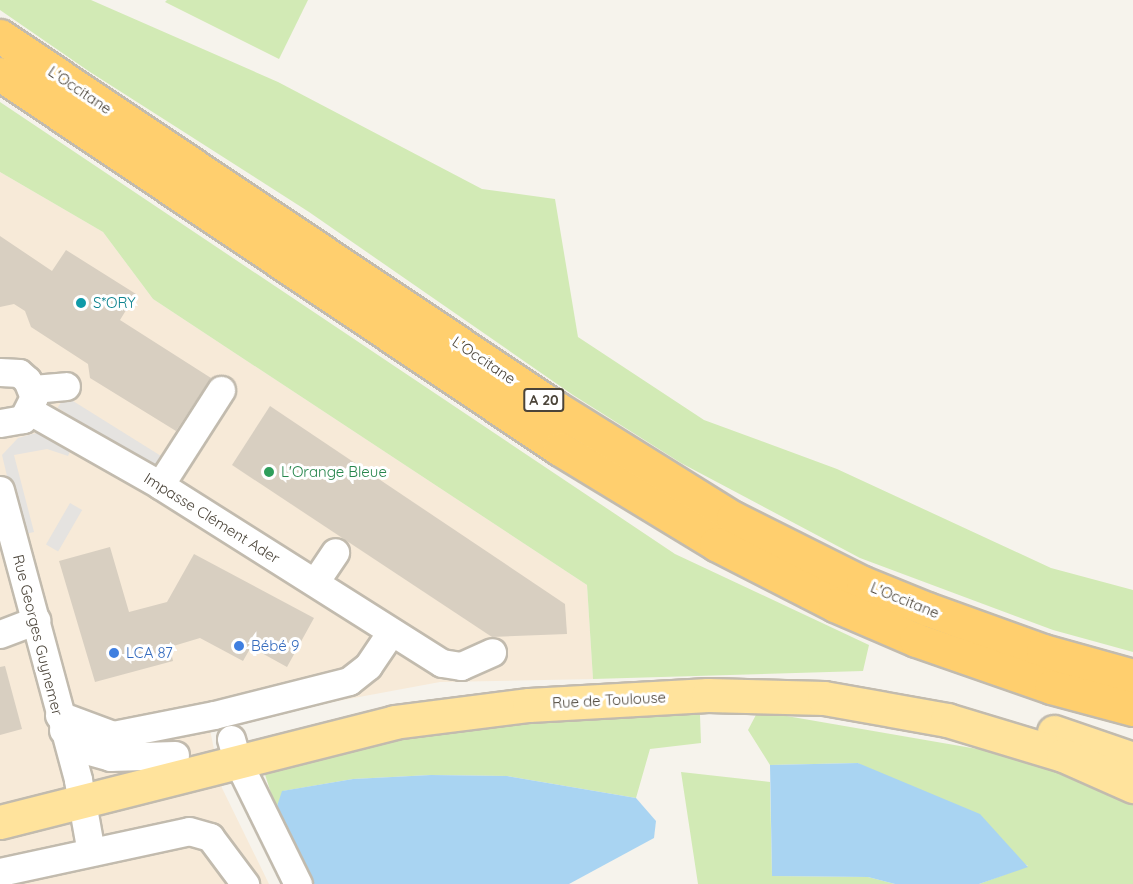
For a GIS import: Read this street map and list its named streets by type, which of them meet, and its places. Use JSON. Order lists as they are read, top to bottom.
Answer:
{
  "streets": {
    "highway": ["L'Occitane", "A 20"],
    "main road": ["Rue de Toulouse"],
    "street": ["Impasse Clément Ader", "Rue Georges Guynemer"]
  },
  "crossings": [
    ["Rue Georges Guynemer", "Rue de Toulouse"]
  ],
  "places": [
    "S*ORY",
    "L'Orange Bleue",
    "Bébé 9",
    "LCA 87"
  ]
}
